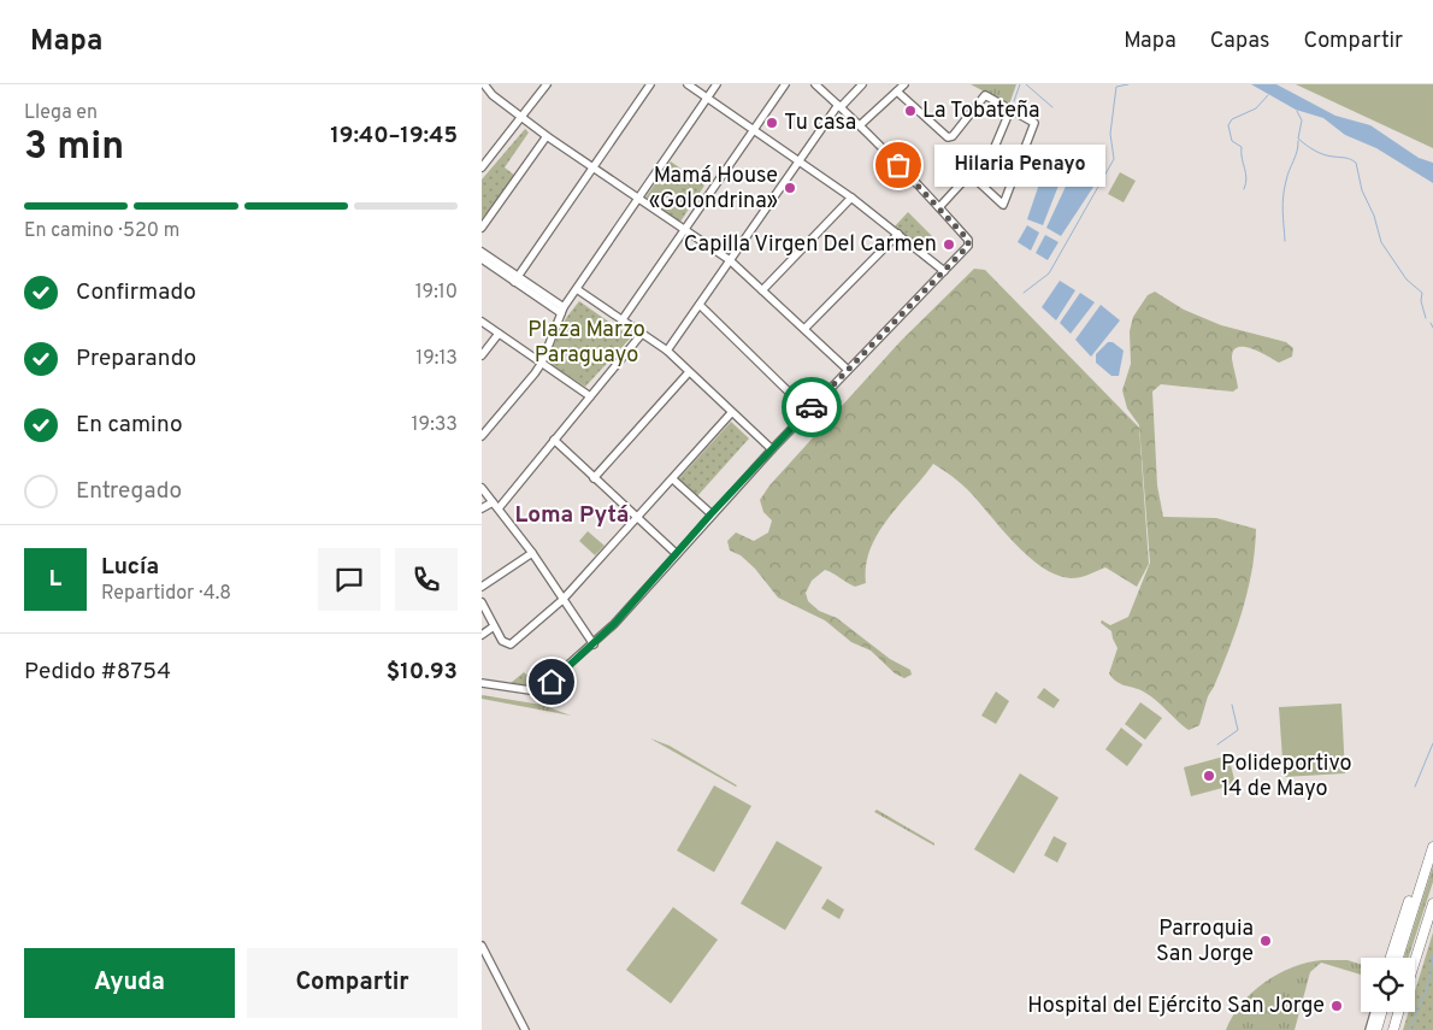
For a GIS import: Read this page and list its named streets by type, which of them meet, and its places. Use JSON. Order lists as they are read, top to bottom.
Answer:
{
  "districts": ["Loma Pytá"],
  "parks": ["Plaza Marzo Paraguayo"],
  "places": [
    "La Tobateña",
    "Tu casa",
    "Hilaria Penayo",
    "Mamá House «Golondrina»",
    "Capilla Virgen Del Carmen",
    "Polideportivo 14 de Mayo",
    "Parroquia San Jorge",
    "Hospital del Ejército San Jorge"
  ],
  "page": {
    "header": "Mapa",
    "nav": ["Mapa", "Capas", "Compartir"],
    "heading": ["3 min", "Llega en", "19:40–19:45"],
    "panel": [
      "Lucía",
      "Repartidor · 4.8",
      "Pedido #8754",
      "$10.93"
    ],
    "bubble": "Hilaria Penayo",
    "bar": "En camino · 520 m",
    "list": [
      ["Confirmado", "19:10"],
      ["Preparando", "19:13"],
      ["En camino", "19:33"],
      "Entregado"
    ],
    "round": "L",
    "buttons": ["Ayuda", "Compartir"]
  }
}
